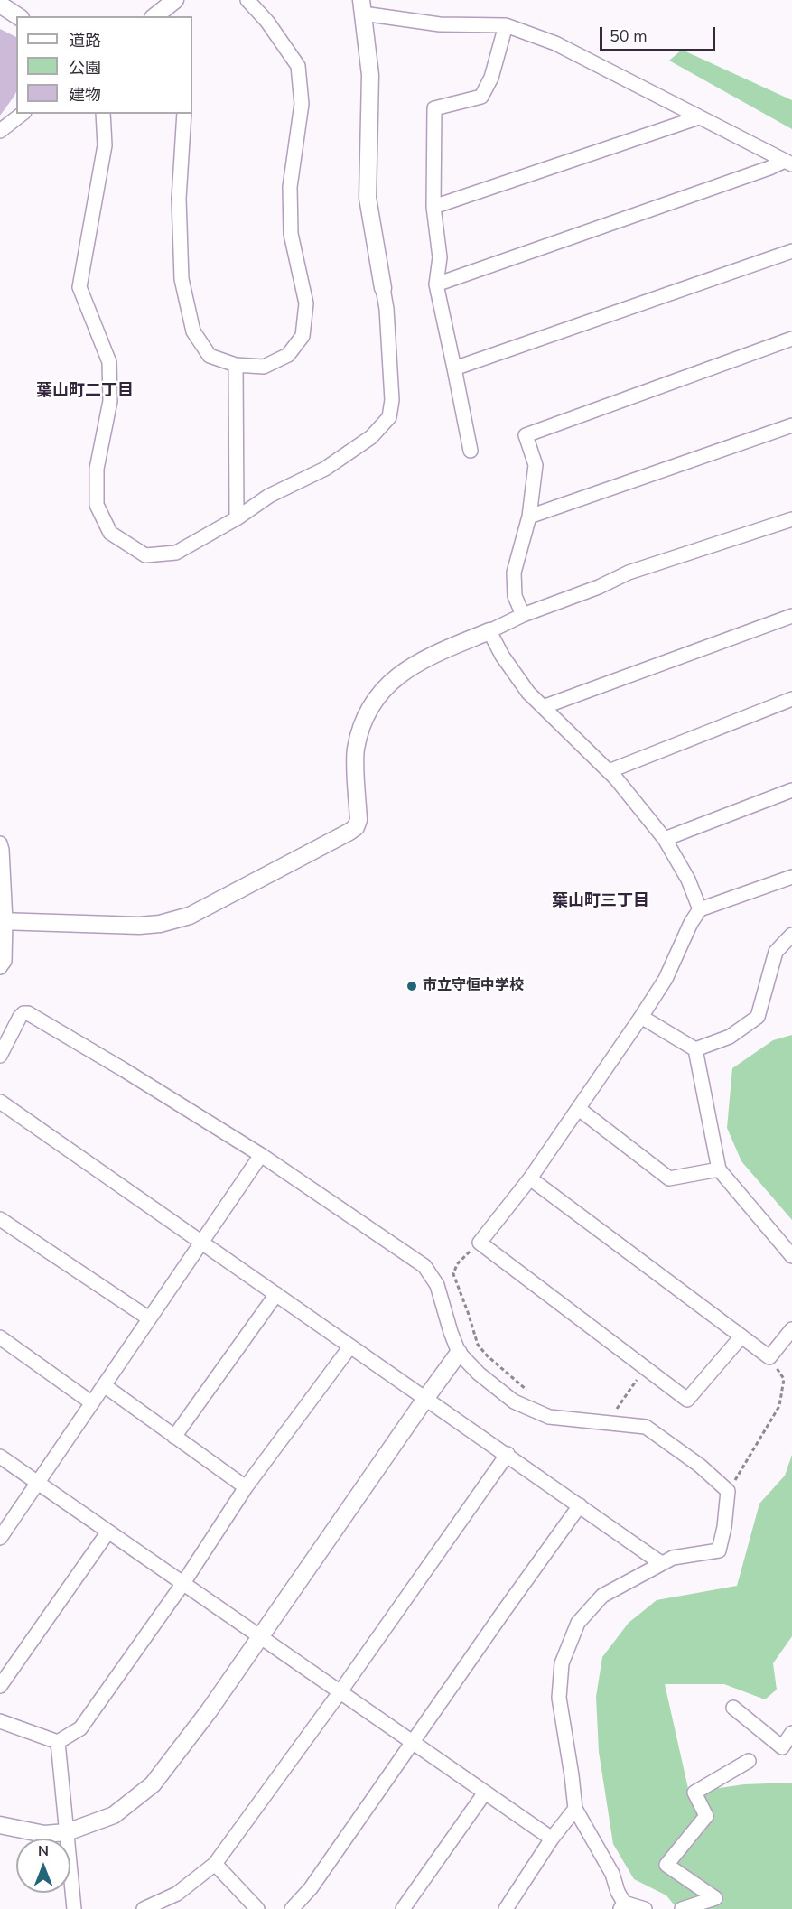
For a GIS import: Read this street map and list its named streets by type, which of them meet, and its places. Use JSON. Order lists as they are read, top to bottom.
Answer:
{
  "districts": ["葉山町二丁目", "葉山町三丁目"],
  "places": ["市立守恒中学校"],
  "legend": ["道路", "公園", "建物"],
  "scale_bar": "50 m",
  "north": "top"
}
